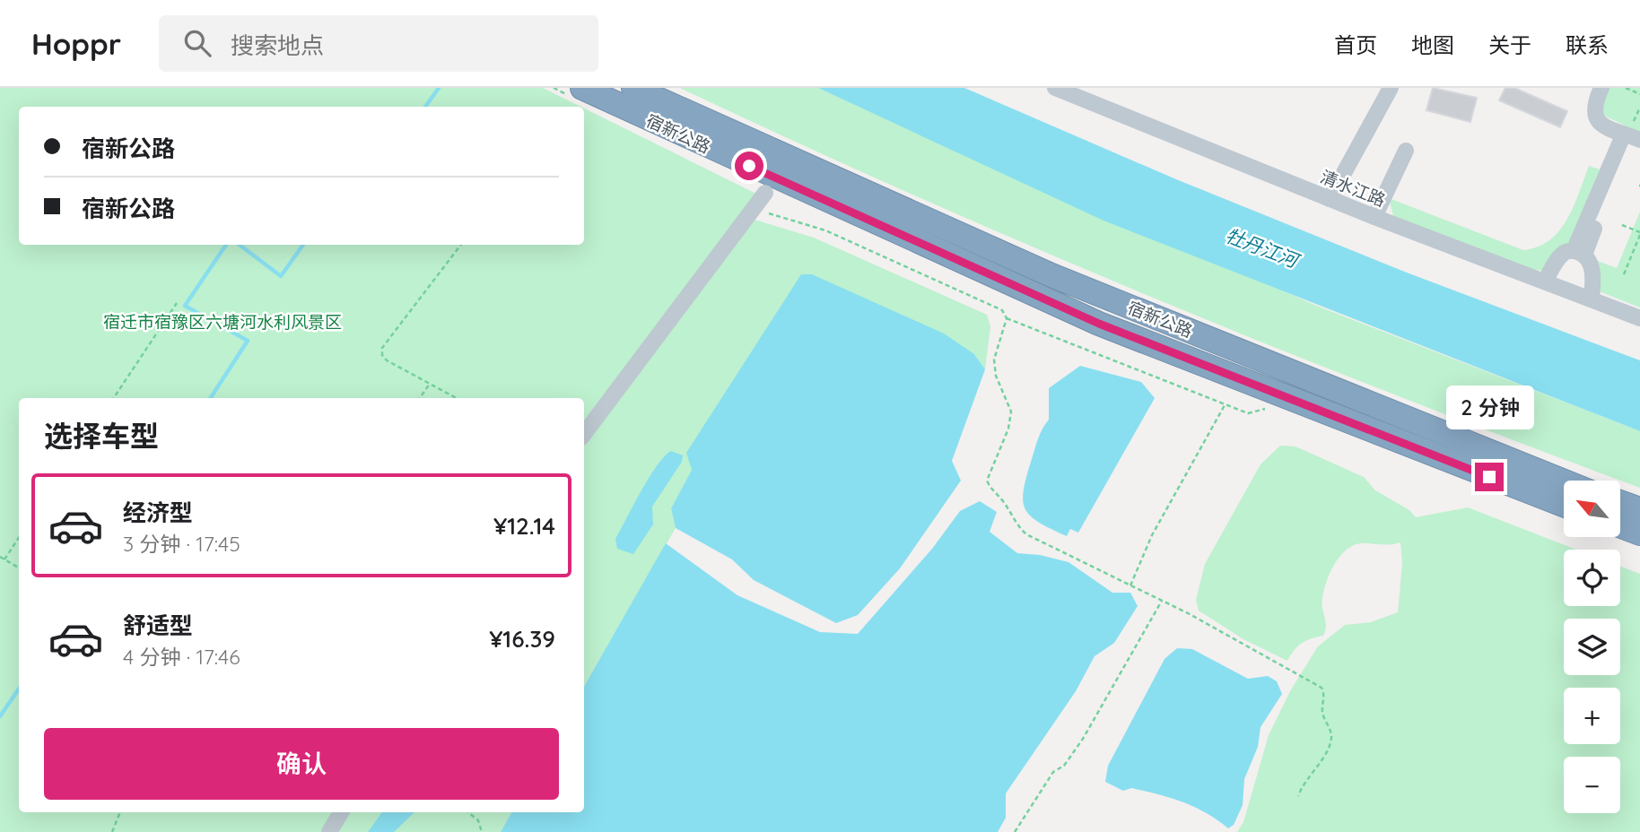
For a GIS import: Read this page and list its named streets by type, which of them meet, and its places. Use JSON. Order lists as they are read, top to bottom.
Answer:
{
  "streets": {
    "highway": ["宿新公路"],
    "street": ["清水江路"]
  },
  "water": ["牡丹江河"],
  "parks": ["宿迁市宿豫区六塘河水利风景区"],
  "north": "top left",
  "page": {
    "header": "Hoppr",
    "search": "搜索地点",
    "nav": [
      "首页",
      "地图",
      "关于",
      "联系"
    ],
    "banner": ["宿新公路", "宿新公路"],
    "bubble": "2 分钟",
    "heading": "选择车型",
    "list": [
      {
        "name": "经济型",
        "note": "3 分钟 · 17:45",
        "value": "¥12.14"
      },
      {
        "name": "舒适型",
        "note": "4 分钟 · 17:46",
        "value": "¥16.39"
      }
    ],
    "map_buttons": ["+", "−"],
    "buttons": "确认"
  }
}
